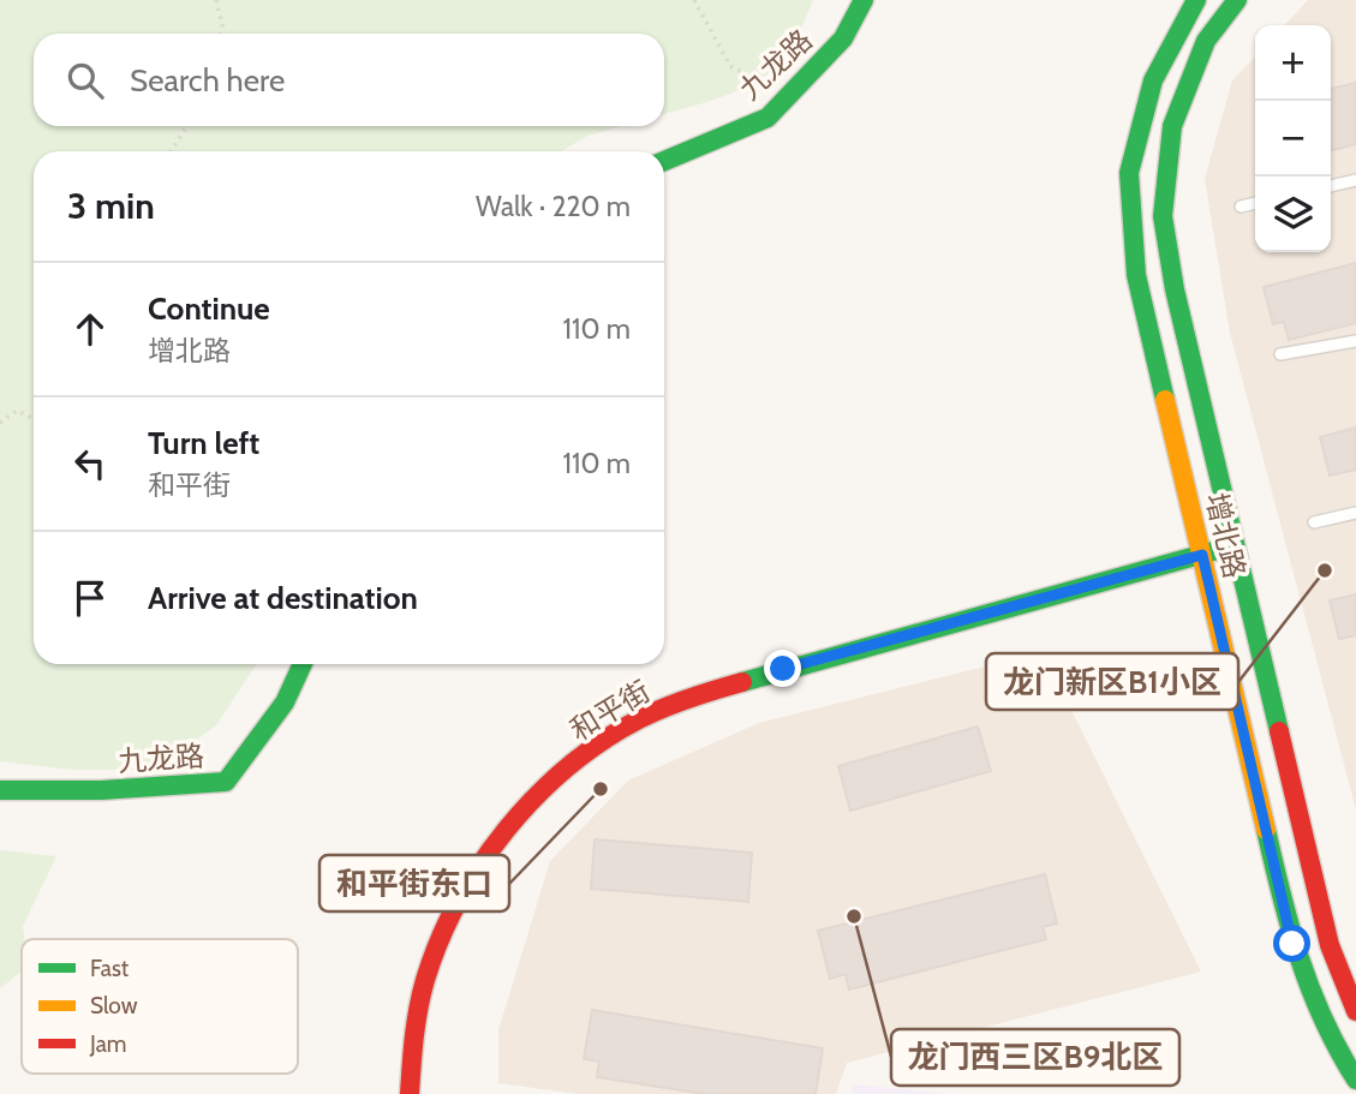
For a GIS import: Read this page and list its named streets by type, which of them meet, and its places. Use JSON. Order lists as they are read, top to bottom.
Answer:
{
  "streets": {
    "street": ["九龙路", "增北路", "和平街"]
  },
  "crossings": [
    ["增北路", "和平街"]
  ],
  "places": ["龙门新区B1小区", "和平街东口", "龙门西三区B9北区"],
  "legend": ["Fast", "Slow", "Jam"],
  "page": {
    "map_buttons": ["+", "−"],
    "search": "Search here",
    "heading": ["3 min", "Walk · 220 m"],
    "list": [
      ["Continue", "增北路", "110 m"],
      ["Turn left", "和平街", "110 m"],
      "Arrive at destination"
    ]
  }
}
